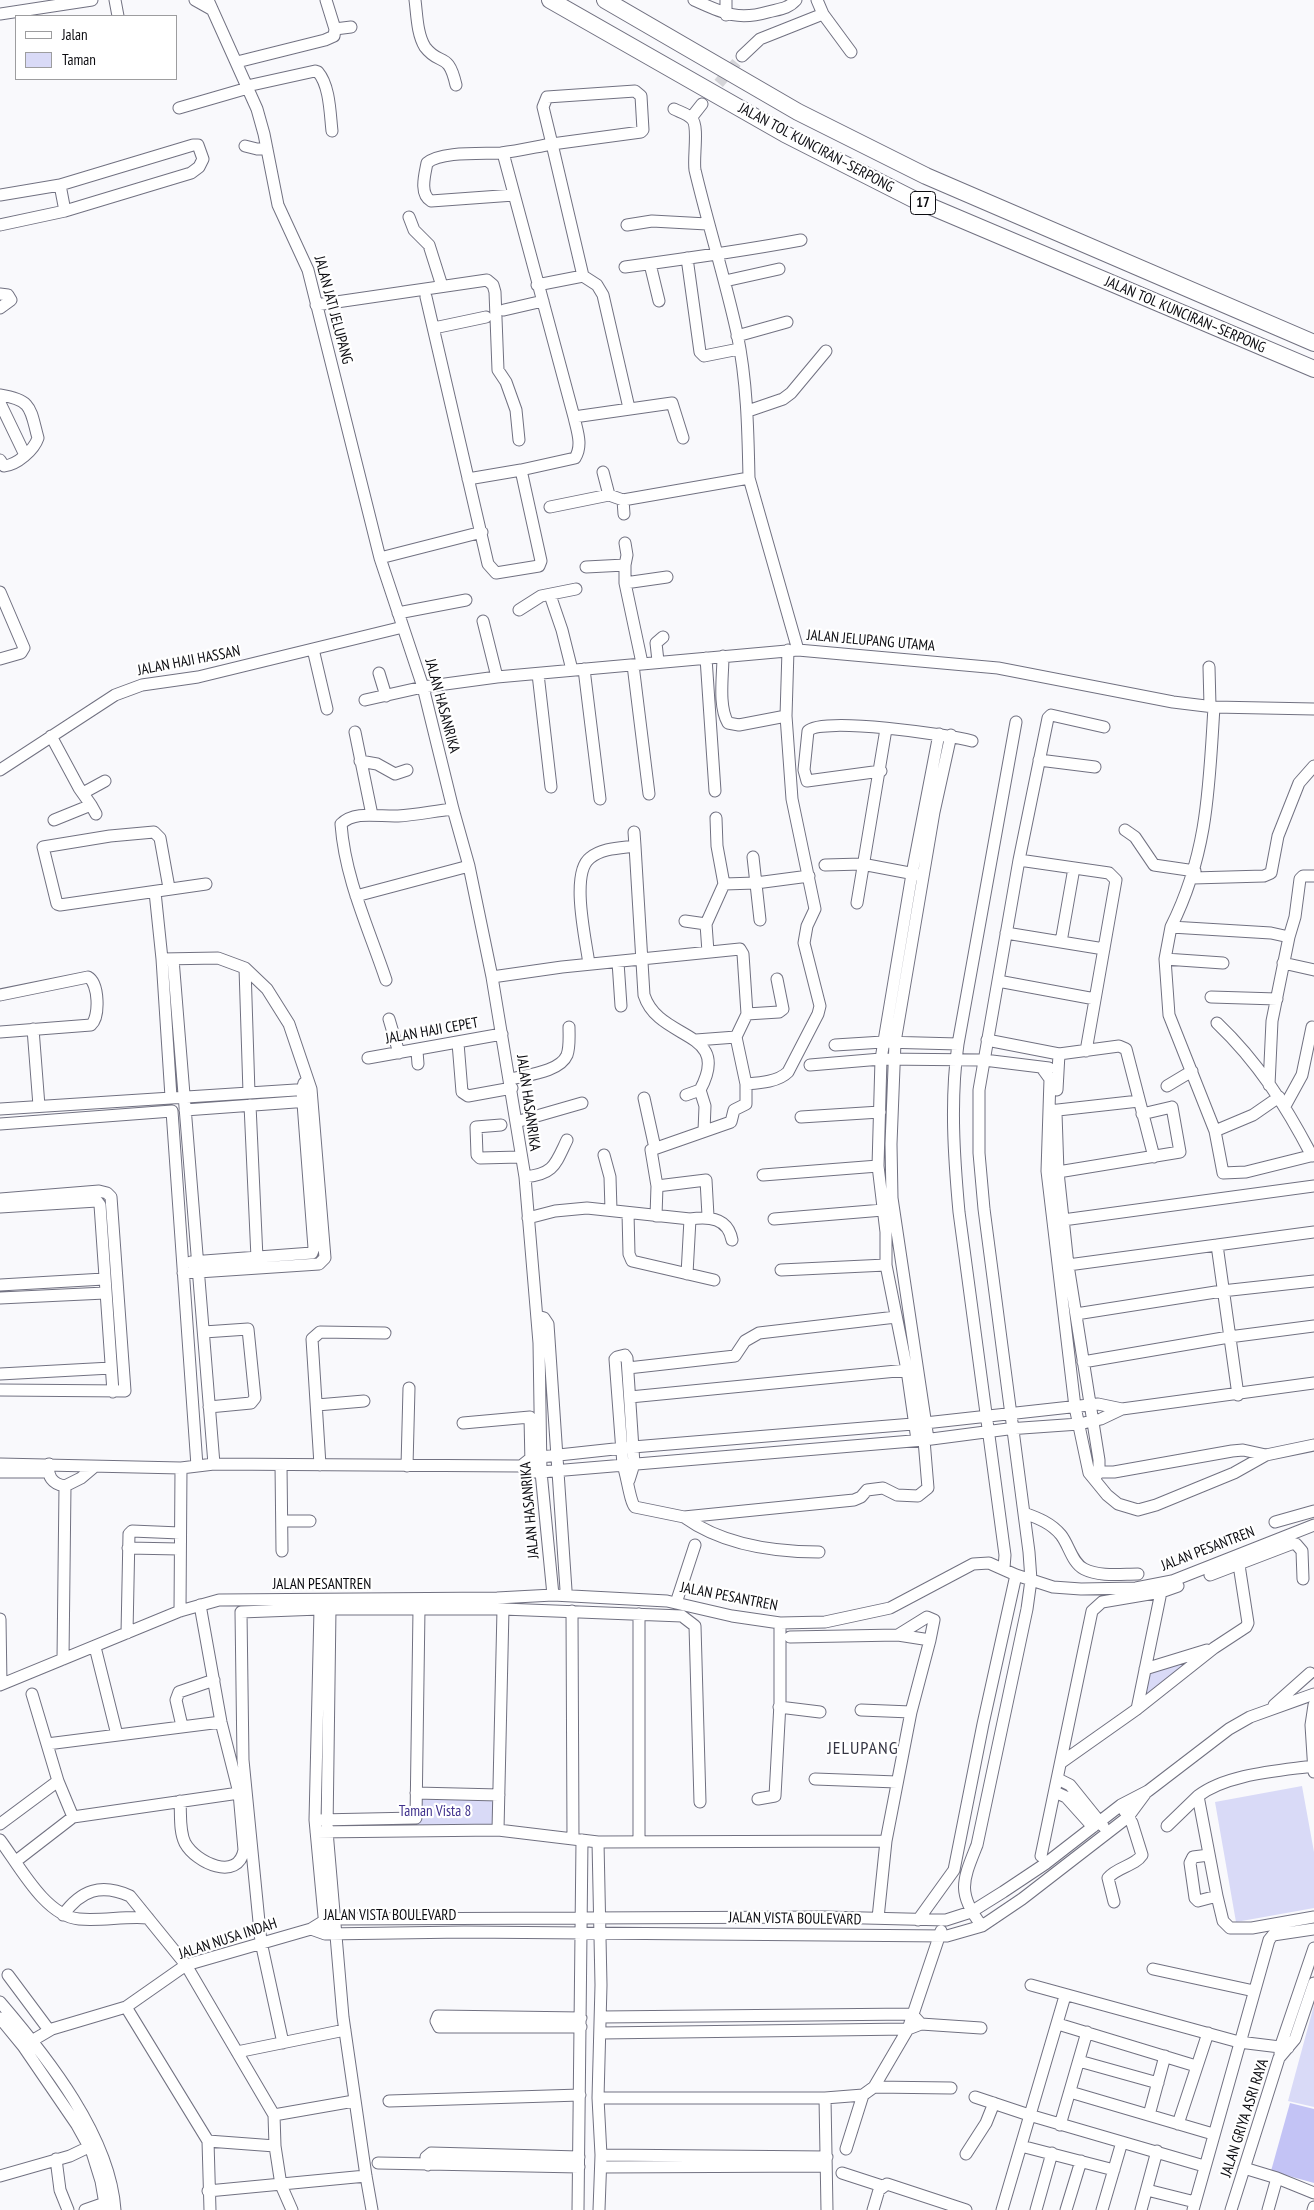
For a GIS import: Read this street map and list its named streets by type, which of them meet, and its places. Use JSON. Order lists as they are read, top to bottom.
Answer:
{
  "streets": {
    "highway": ["JALAN TOL KUNCIRAN–SERPONG", "17"],
    "street": [
      "JALAN JATI JELUPANG",
      "JALAN JELUPANG UTAMA",
      "JALAN HAJI HASSAN",
      "JALAN HASANRIKA",
      "JALAN HAJI CEPET",
      "JALAN PESANTREN",
      "JALAN VISTA BOULEVARD",
      "JALAN NUSA INDAH",
      "JALAN GRIYA ASRI RAYA"
    ]
  },
  "crossings": [
    ["JALAN JATI JELUPANG", "JALAN HAJI HASSAN"],
    ["JALAN JATI JELUPANG", "JALAN HASANRIKA"],
    ["JALAN JELUPANG UTAMA", "JALAN HASANRIKA"],
    ["JALAN HAJI HASSAN", "JALAN HASANRIKA"],
    ["JALAN HASANRIKA", "JALAN HAJI CEPET"],
    ["JALAN HASANRIKA", "JALAN PESANTREN"],
    ["JALAN VISTA BOULEVARD", "JALAN NUSA INDAH"]
  ],
  "districts": ["JELUPANG"],
  "parks": ["Taman Vista 8"],
  "legend": ["Jalan", "Taman"]
}
